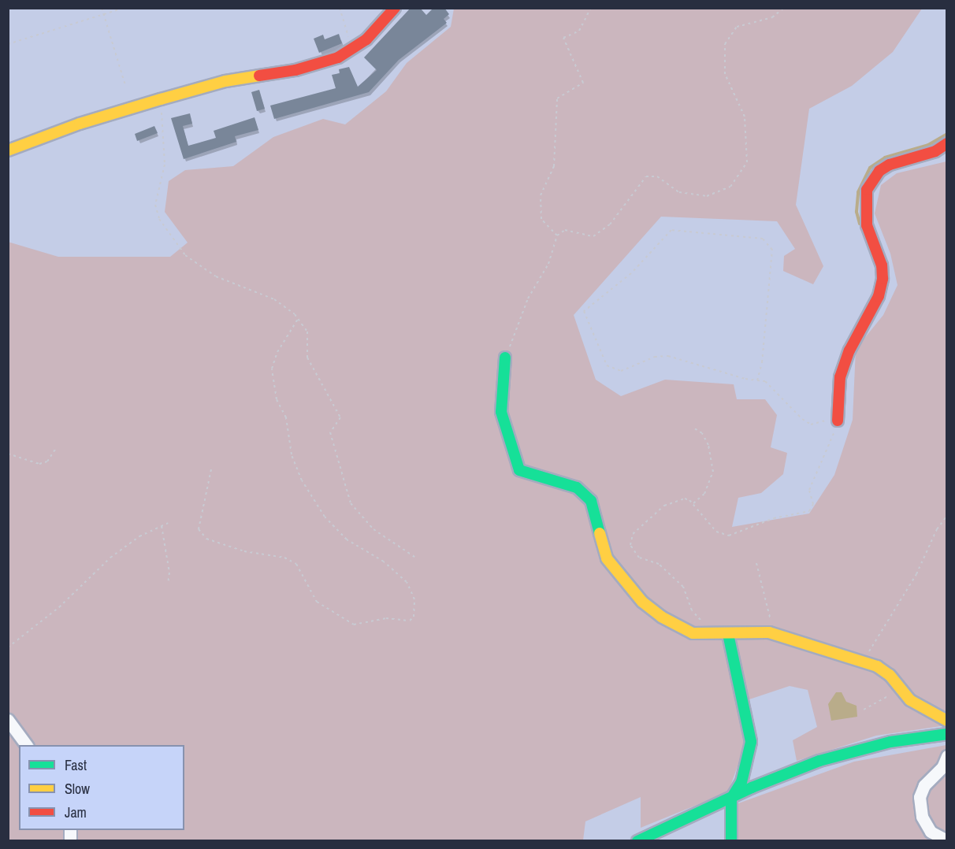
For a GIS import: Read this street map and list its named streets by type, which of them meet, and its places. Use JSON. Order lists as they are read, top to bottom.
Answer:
{
  "legend": ["Fast", "Slow", "Jam"]
}
